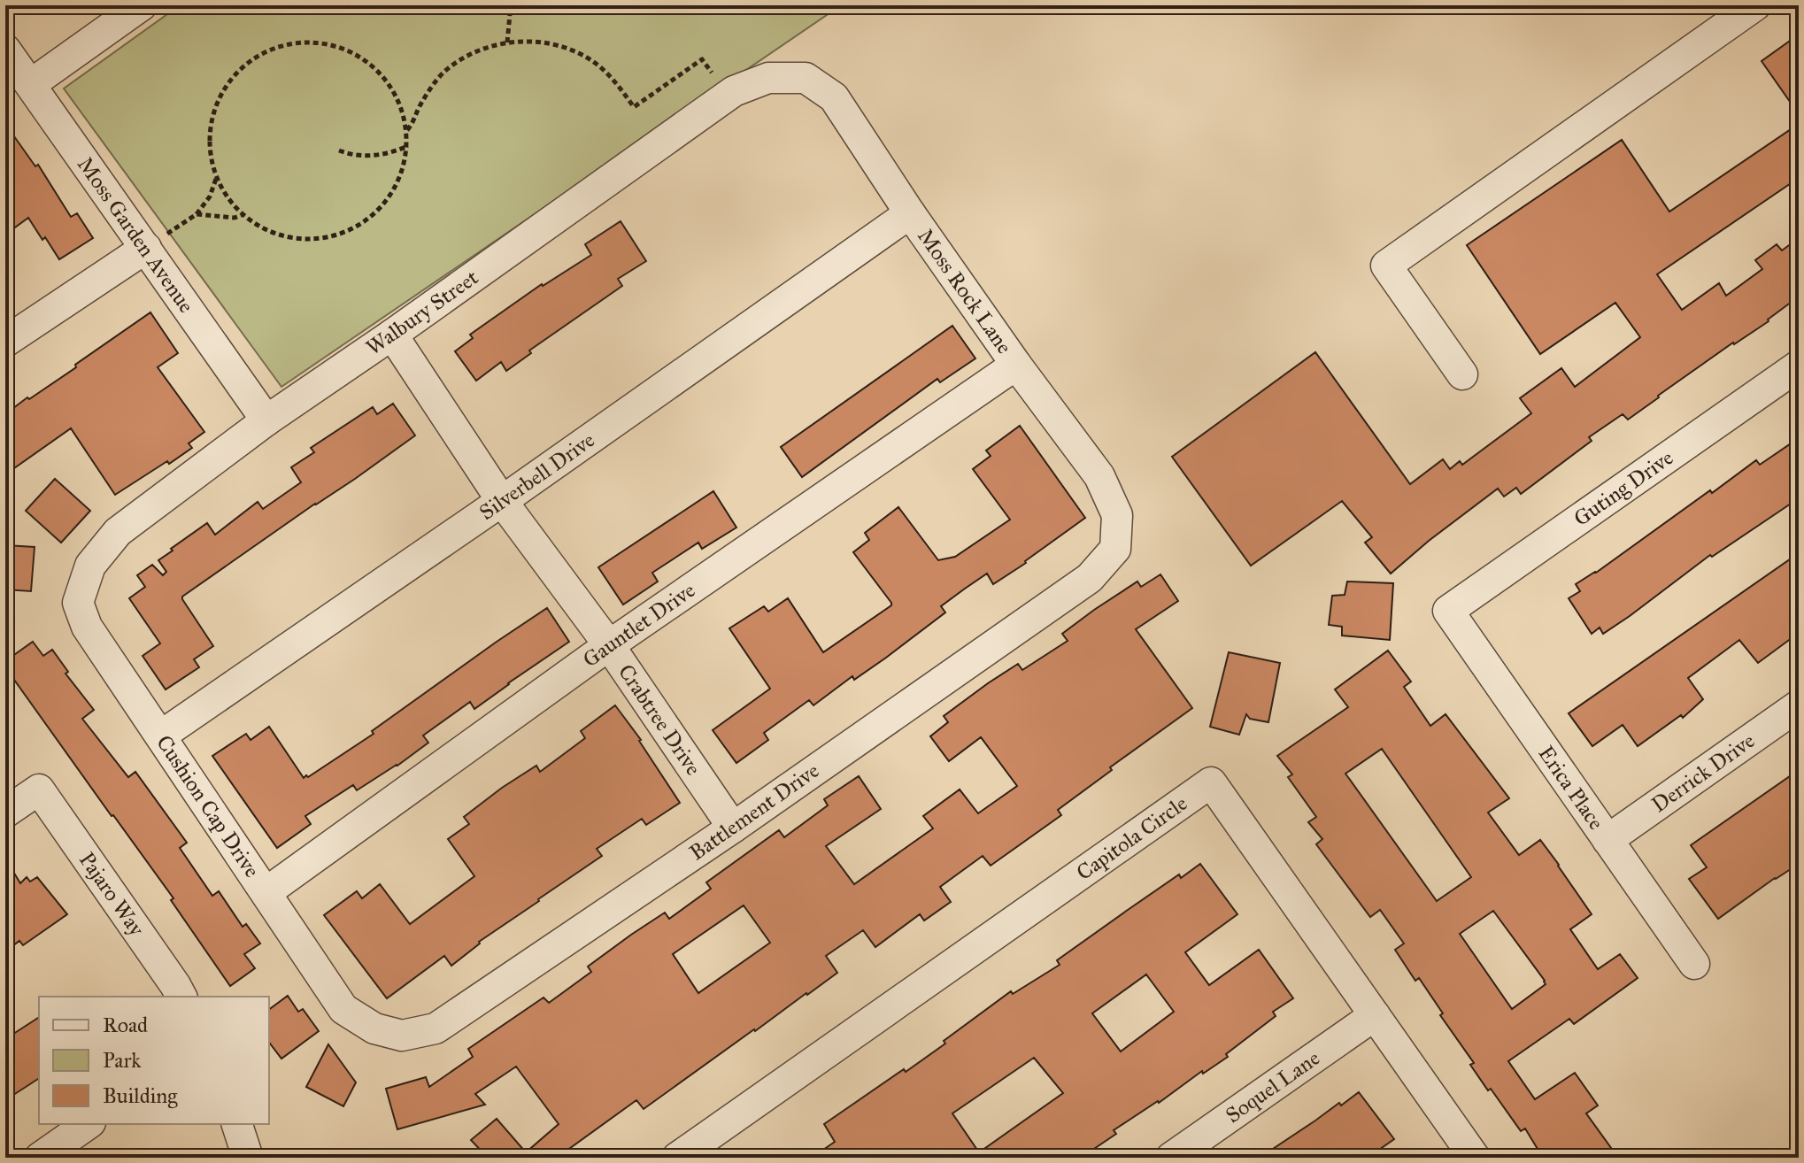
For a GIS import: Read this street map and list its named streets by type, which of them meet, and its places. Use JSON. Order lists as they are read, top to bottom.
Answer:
{
  "streets": {
    "street": [
      "Moss Garden Avenue",
      "Moss Rock Lane",
      "Walbury Street",
      "Silverbell Drive",
      "Guting Drive",
      "Gauntlet Drive",
      "Crabtree Drive",
      "Derrick Drive",
      "Erica Place",
      "Cushion Cap Drive",
      "Battlement Drive",
      "Capitola Circle",
      "Pajaro Way",
      "Soquel Lane"
    ]
  },
  "crossings": [
    ["Moss Garden Avenue", "Walbury Street"],
    ["Moss Rock Lane", "Walbury Street"],
    ["Moss Rock Lane", "Silverbell Drive"],
    ["Moss Rock Lane", "Gauntlet Drive"],
    ["Moss Rock Lane", "Battlement Drive"],
    ["Walbury Street", "Crabtree Drive"],
    ["Walbury Street", "Cushion Cap Drive"],
    ["Silverbell Drive", "Crabtree Drive"],
    ["Silverbell Drive", "Cushion Cap Drive"],
    ["Guting Drive", "Erica Place"],
    ["Gauntlet Drive", "Crabtree Drive"],
    ["Gauntlet Drive", "Cushion Cap Drive"],
    ["Crabtree Drive", "Battlement Drive"],
    ["Derrick Drive", "Erica Place"],
    ["Cushion Cap Drive", "Battlement Drive"],
    ["Capitola Circle", "Soquel Lane"]
  ],
  "legend": ["Road", "Park", "Building"]
}
